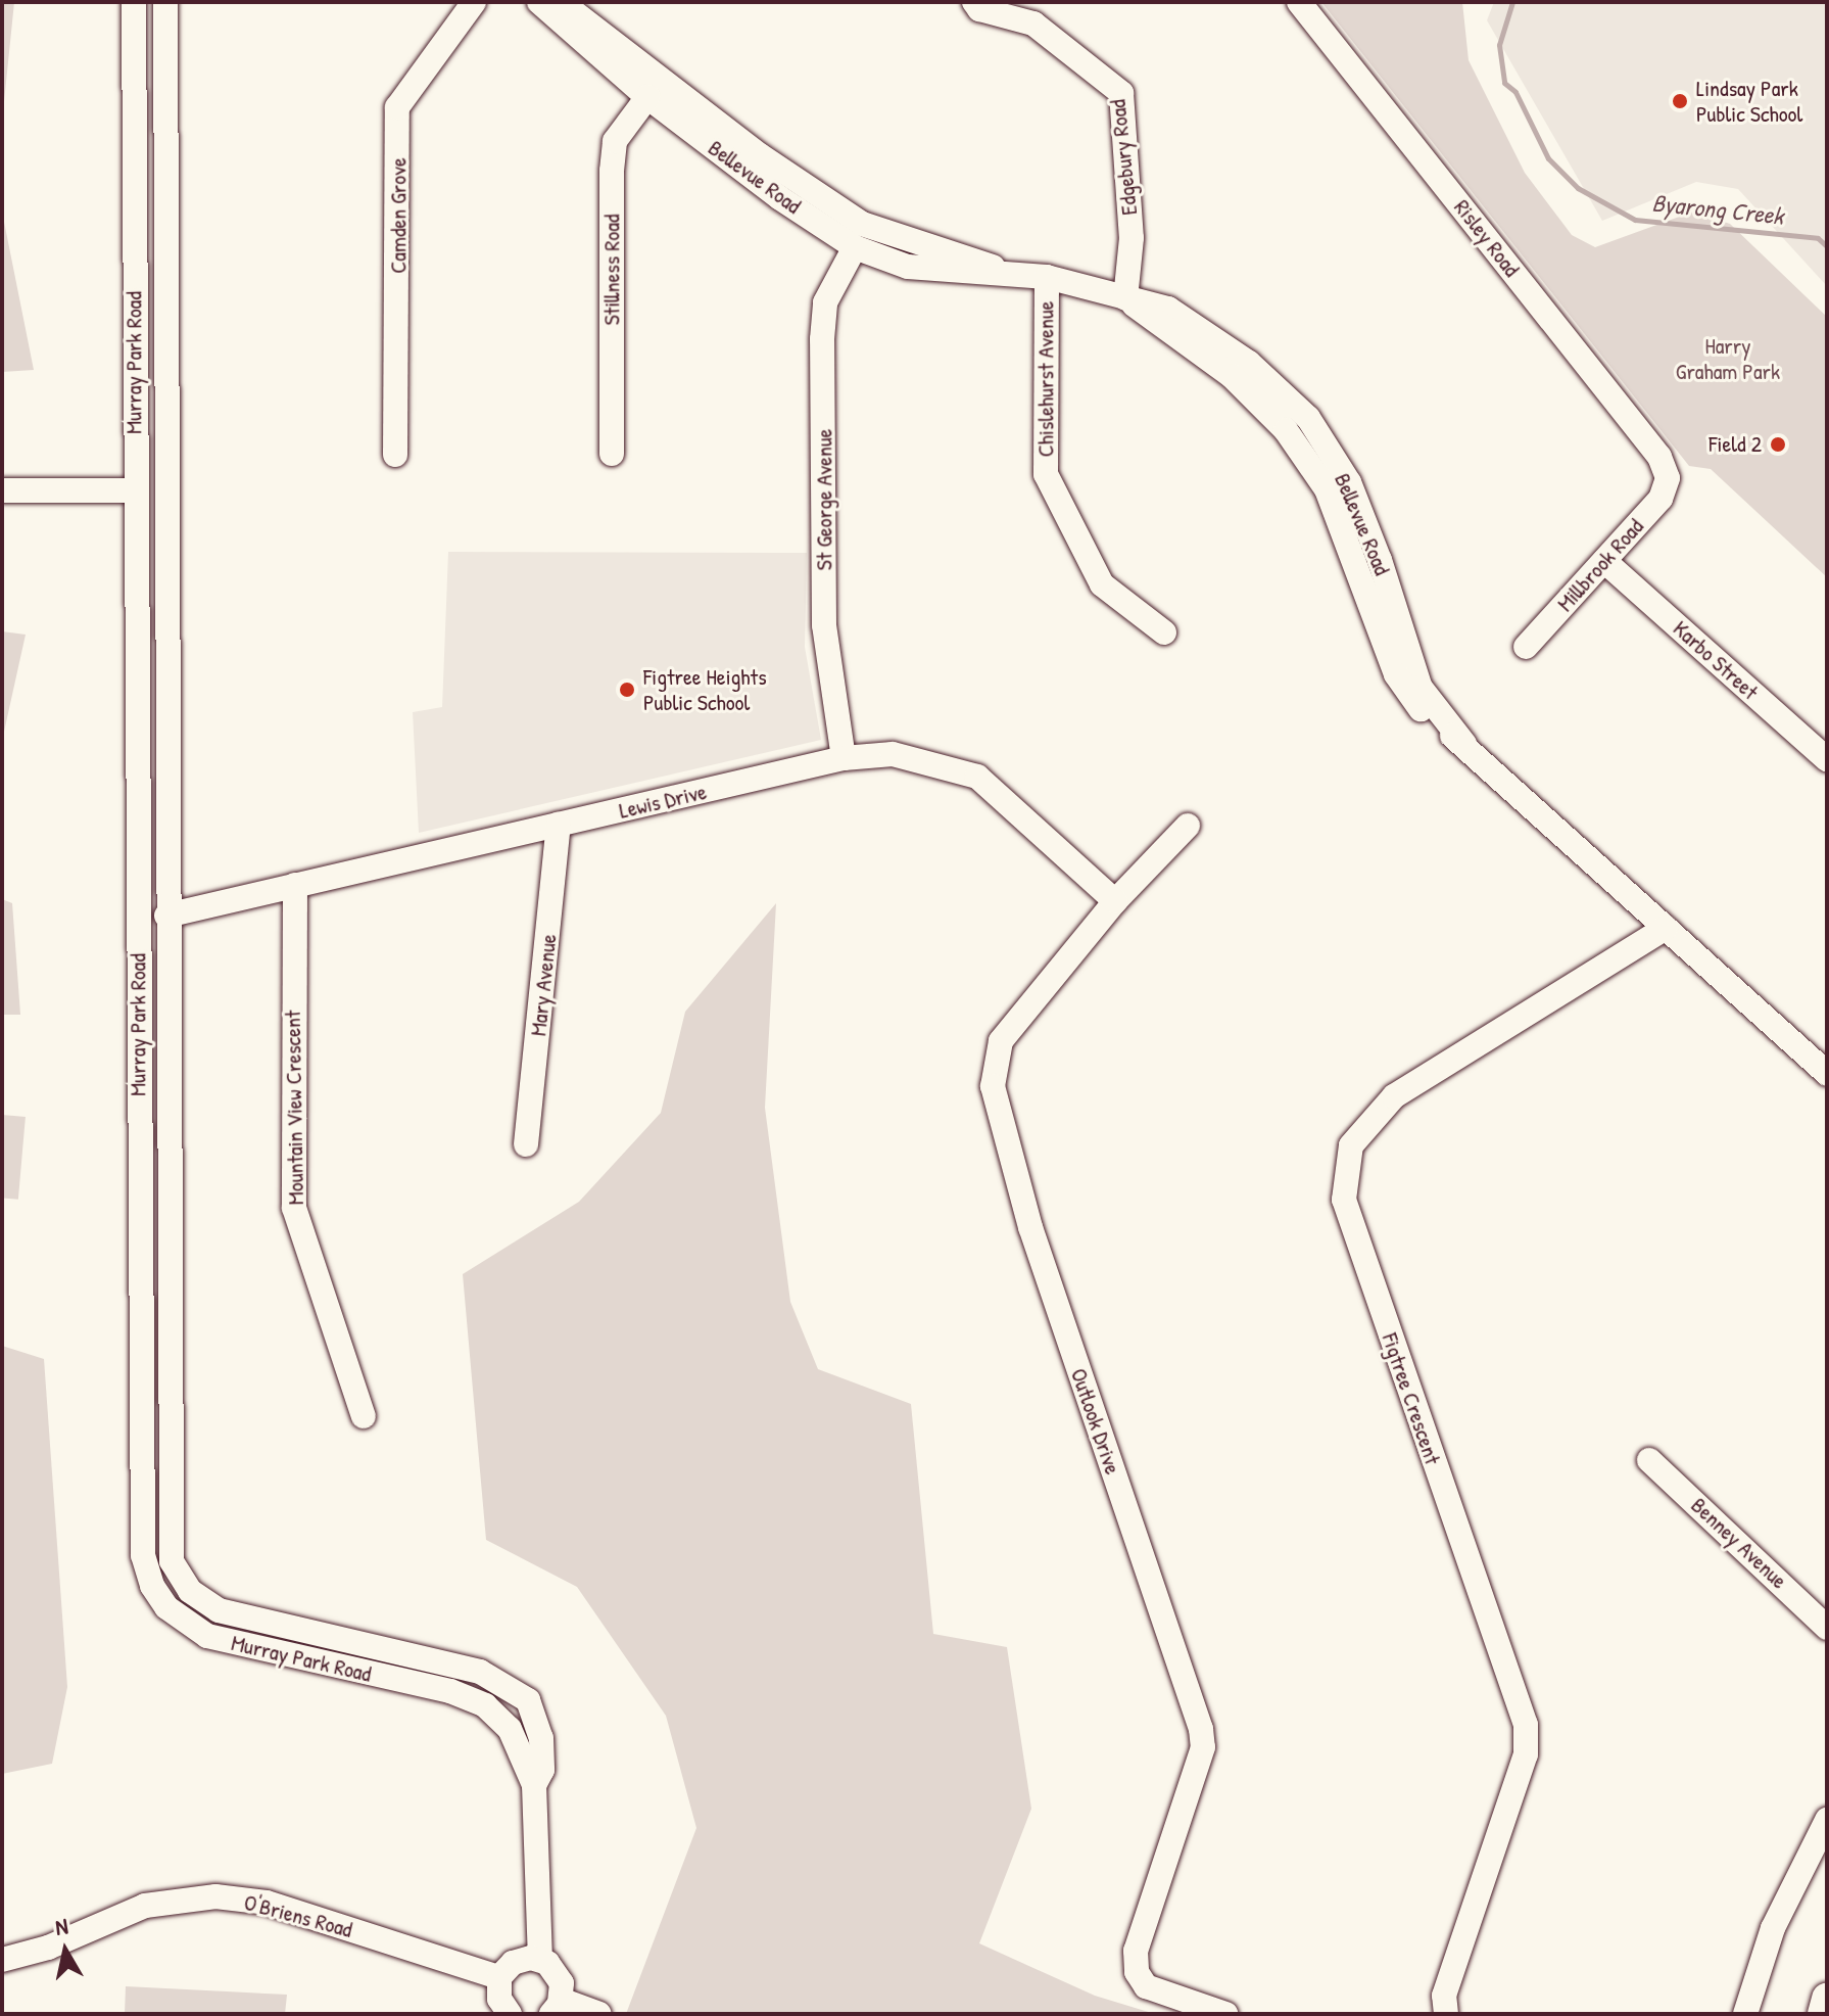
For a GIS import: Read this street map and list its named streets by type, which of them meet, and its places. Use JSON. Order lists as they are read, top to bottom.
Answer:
{
  "streets": {
    "street": [
      "Edgebury Road",
      "Bellevue Road",
      "Camden Grove",
      "Risley Road",
      "Stillness Road",
      "Murray Park Road",
      "Chislehurst Avenue",
      "St George Avenue",
      "Millbrook Road",
      "Karbo Street",
      "Lewis Drive",
      "Mary Avenue",
      "Mountain View Crescent",
      "Figtree Crescent",
      "Outlook Drive",
      "Benney Avenue",
      "O'Briens Road"
    ]
  },
  "crossings": [
    ["Edgebury Road", "Bellevue Road"],
    ["Bellevue Road", "Stillness Road"],
    ["Bellevue Road", "Chislehurst Avenue"],
    ["Bellevue Road", "St George Avenue"],
    ["Bellevue Road", "Figtree Crescent"],
    ["Risley Road", "Millbrook Road"],
    ["Murray Park Road", "Lewis Drive"],
    ["St George Avenue", "Lewis Drive"],
    ["Millbrook Road", "Karbo Street"],
    ["Lewis Drive", "Mary Avenue"],
    ["Lewis Drive", "Mountain View Crescent"],
    ["Lewis Drive", "Outlook Drive"]
  ],
  "water": ["Byarong Creek"],
  "parks": ["Harry Graham Park"],
  "places": ["Lindsay Park Public School", "Field 2", "Figtree Heights Public School"],
  "north": "top"
}
